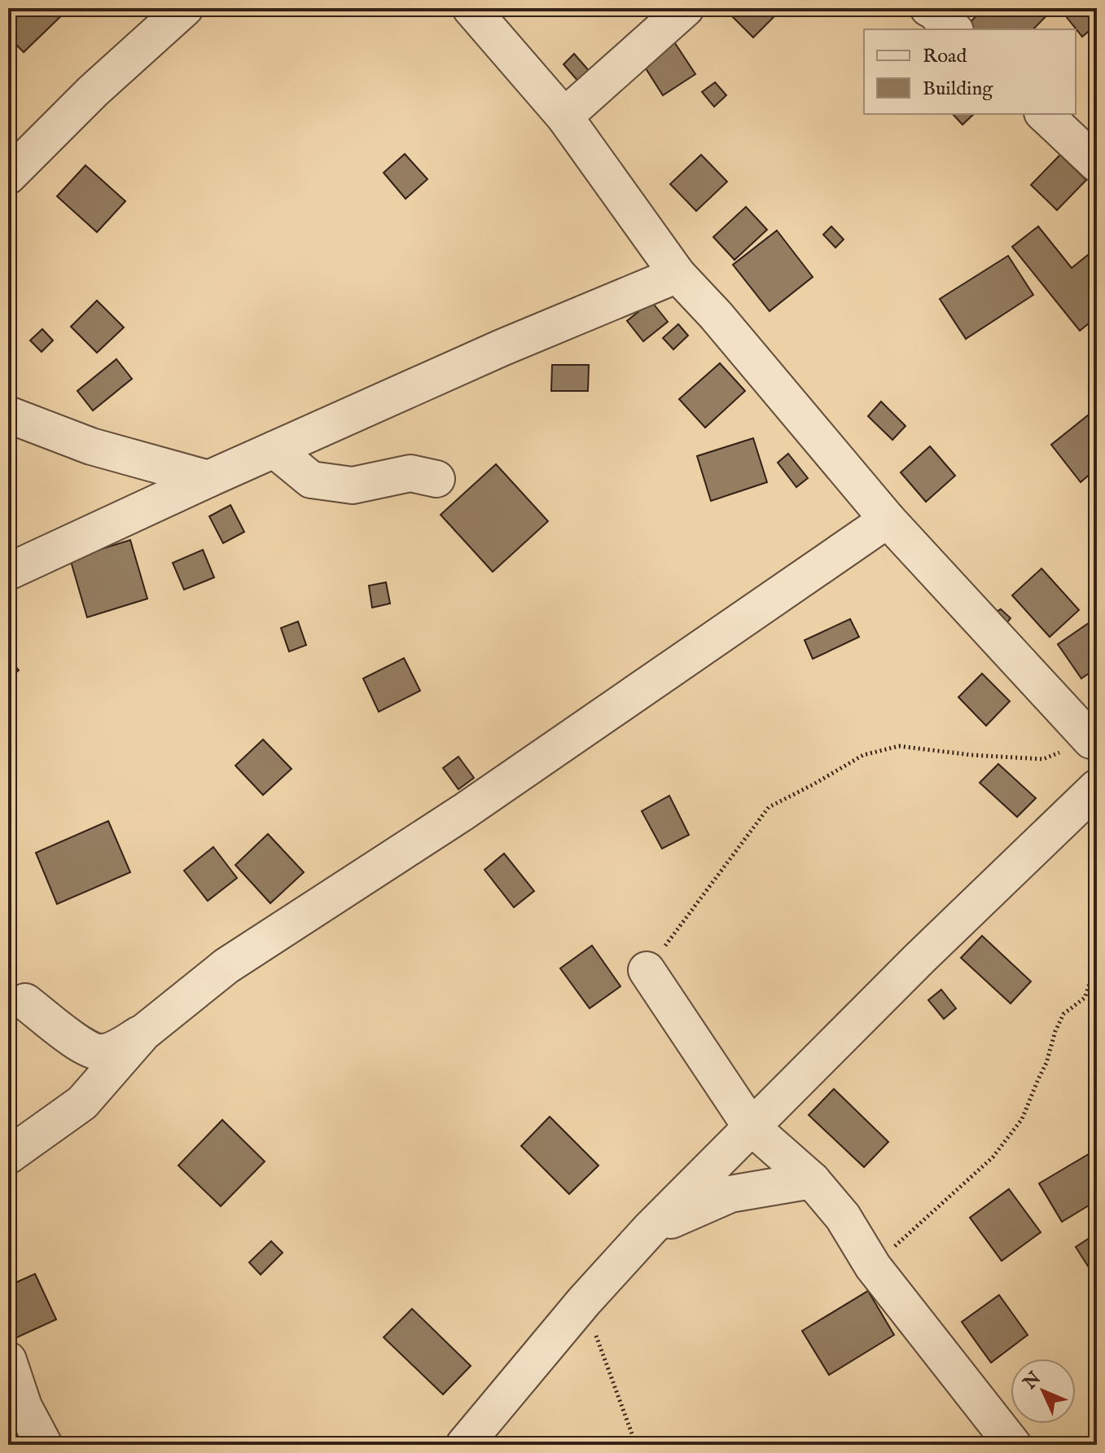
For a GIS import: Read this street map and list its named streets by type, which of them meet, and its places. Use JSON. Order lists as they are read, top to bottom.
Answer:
{
  "legend": ["Road", "Building"],
  "north": "top left"
}
